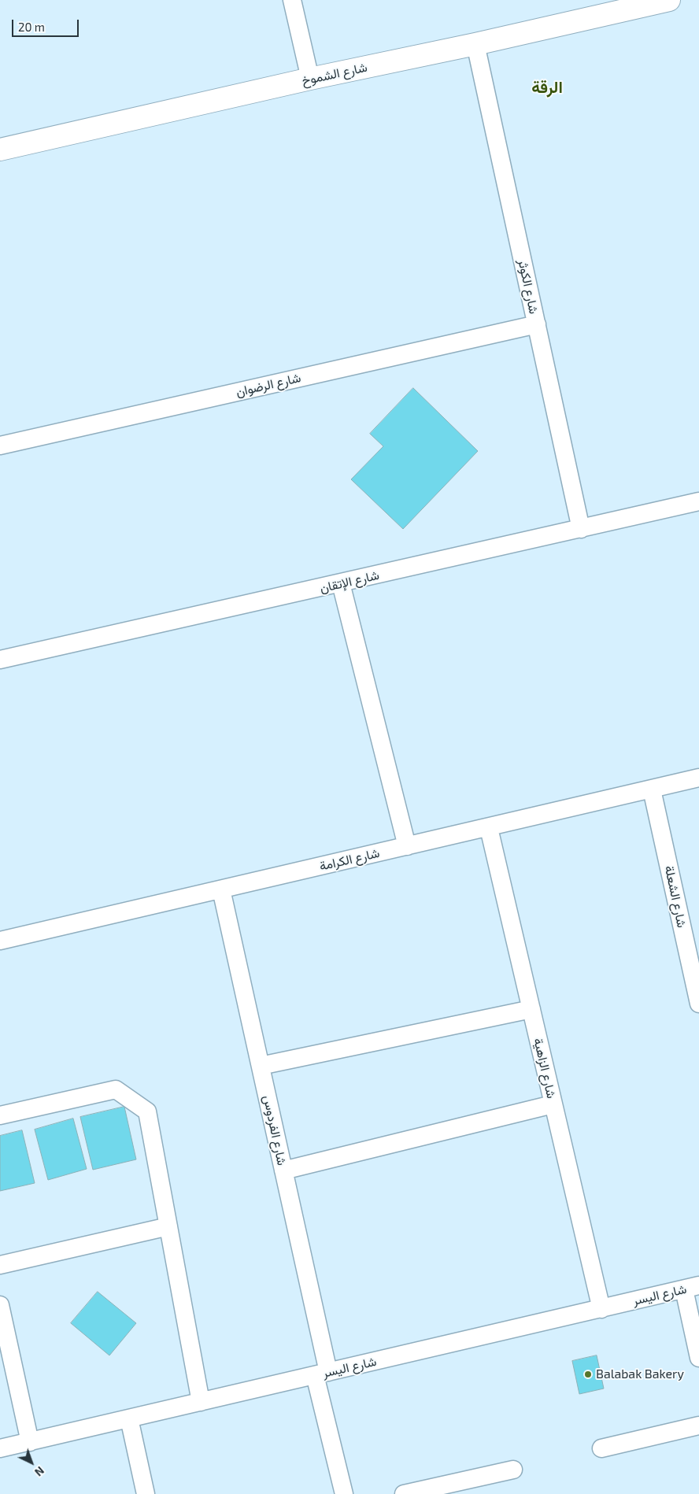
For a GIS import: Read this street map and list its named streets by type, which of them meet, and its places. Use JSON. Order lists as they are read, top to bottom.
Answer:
{
  "streets": {
    "street": [
      "شارع الشموخ",
      "شارع الكوثر",
      "شارع الرضوان",
      "شارع الإتقان",
      "شارع الكرامة",
      "شارع الشعلة",
      "شارع الزاهية",
      "شارع الفردوس",
      "شارع اليسر"
    ]
  },
  "crossings": [
    ["شارع الشموخ", "شارع الكوثر"],
    ["شارع الكوثر", "شارع الرضوان"],
    ["شارع الكوثر", "شارع الإتقان"],
    ["شارع الكرامة", "شارع الشعلة"],
    ["شارع الكرامة", "شارع الزاهية"],
    ["شارع الكرامة", "شارع الفردوس"],
    ["شارع الزاهية", "شارع اليسر"],
    ["شارع الفردوس", "شارع اليسر"]
  ],
  "districts": ["الرقة"],
  "places": ["Balabak Bakery"],
  "scale_bar": "20 m",
  "north": "bottom right"
}
